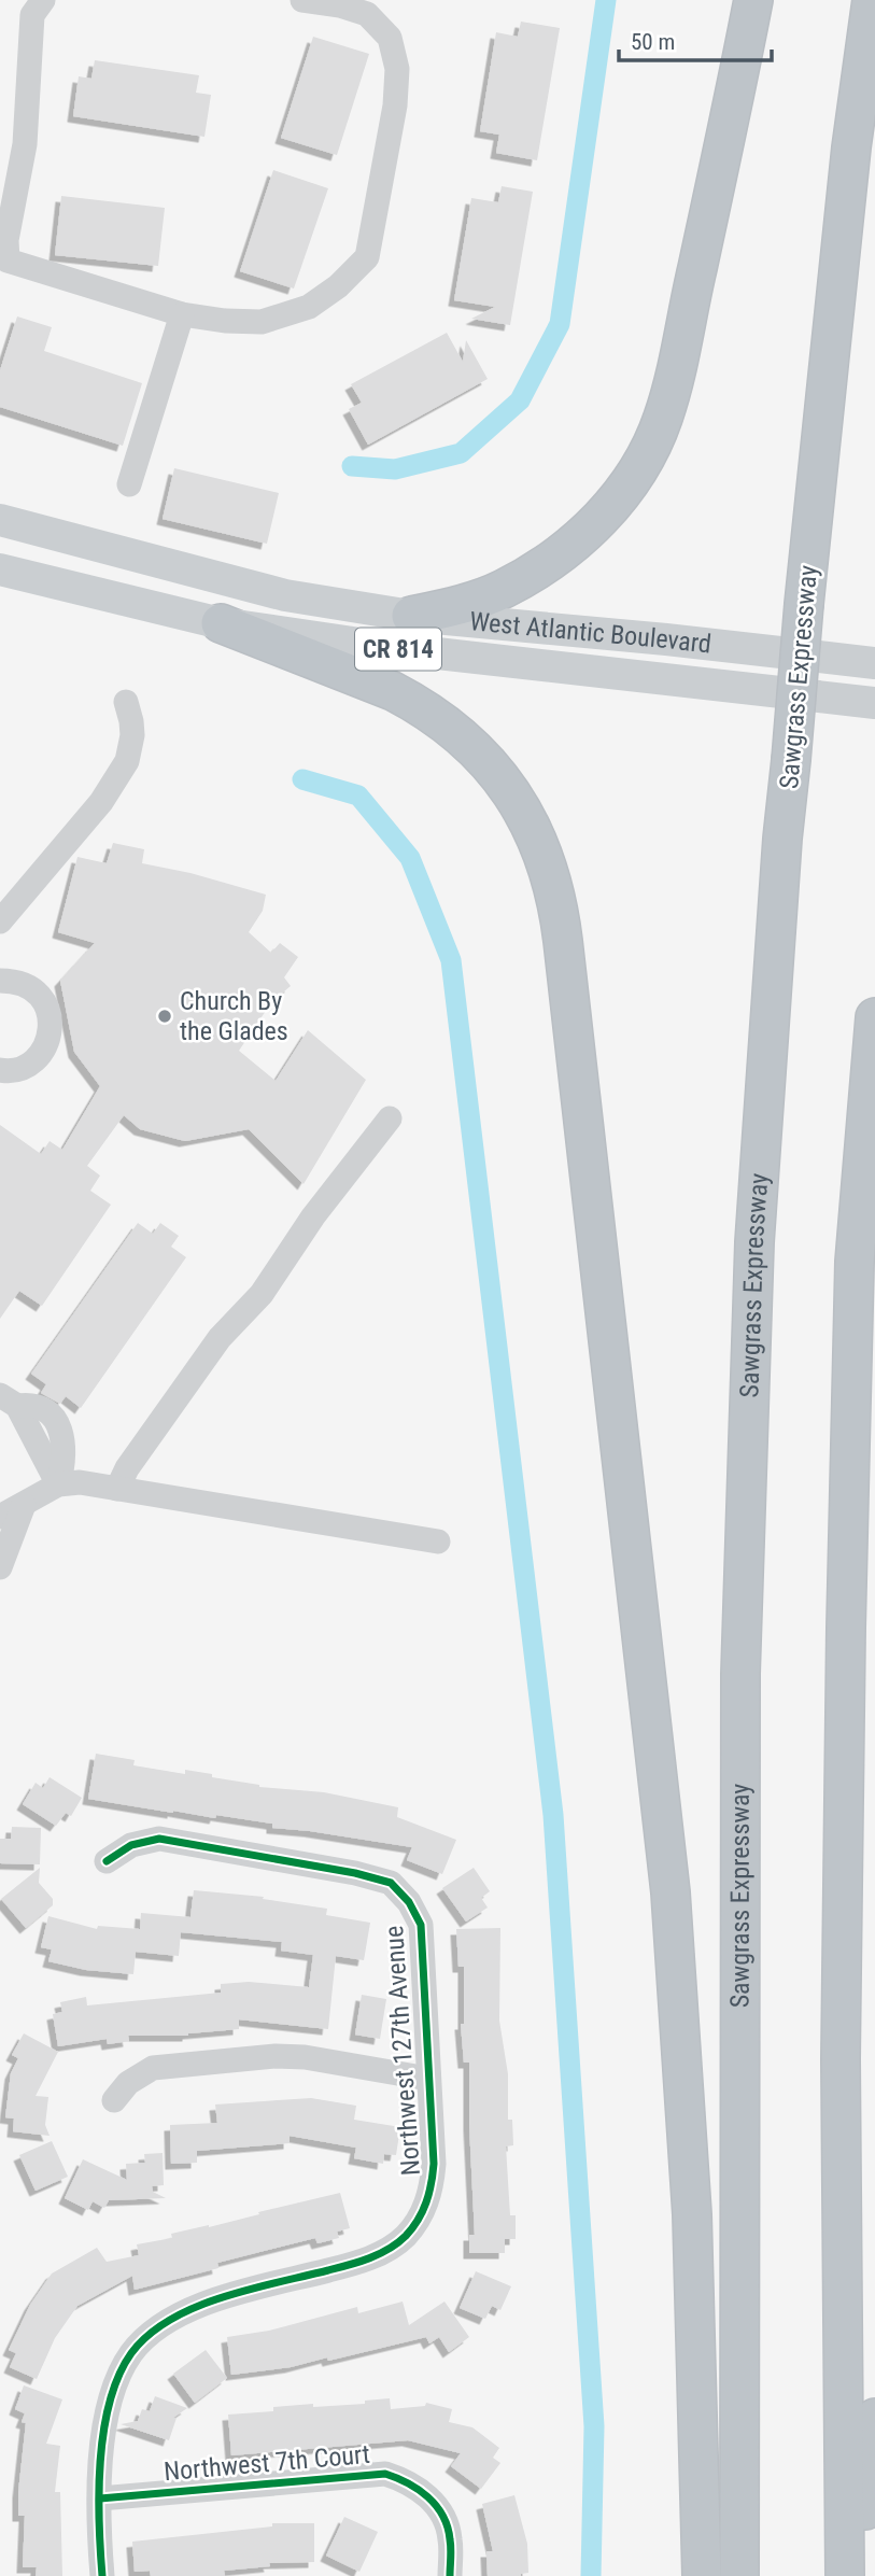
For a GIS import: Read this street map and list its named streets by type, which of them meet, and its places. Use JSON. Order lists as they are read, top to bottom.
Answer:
{
  "streets": {
    "highway": ["Sawgrass Expressway"],
    "main road": ["West Atlantic Boulevard", "CR 814"],
    "street": ["Northwest 127th Avenue", "Northwest 7th Court"]
  },
  "crossings": [
    ["Northwest 127th Avenue", "Northwest 7th Court"]
  ],
  "places": ["Church By the Glades"],
  "scale_bar": "50 m"
}
